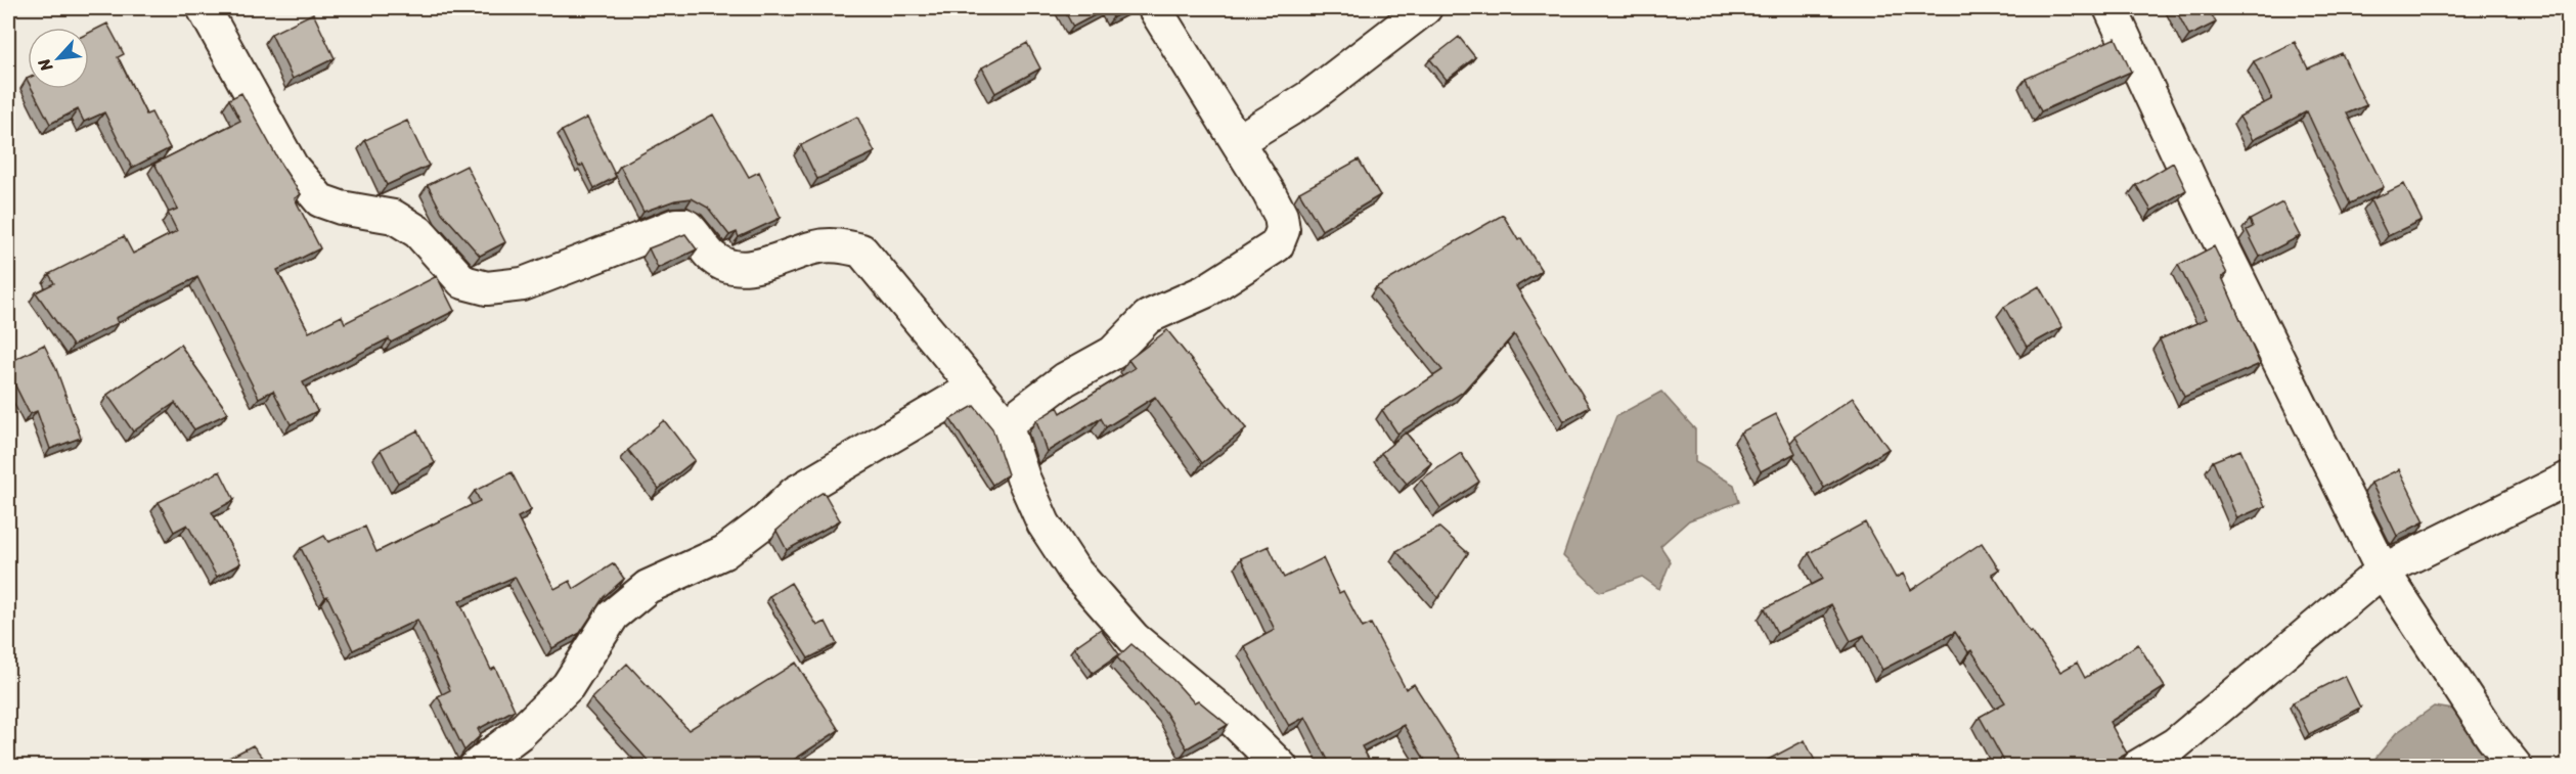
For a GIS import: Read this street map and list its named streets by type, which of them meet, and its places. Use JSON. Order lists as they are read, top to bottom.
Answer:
{
  "north": "bottom left"
}
